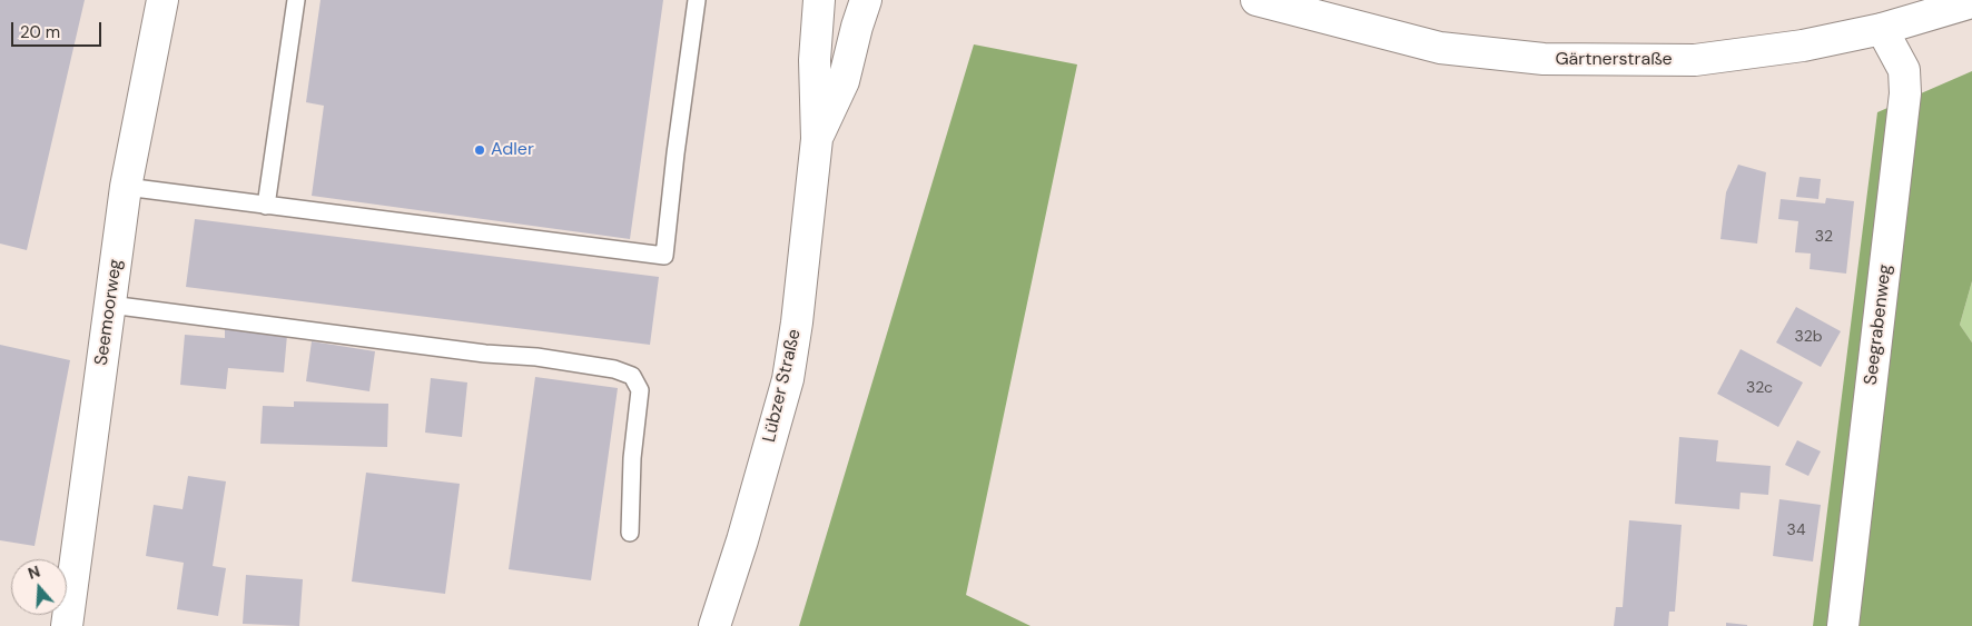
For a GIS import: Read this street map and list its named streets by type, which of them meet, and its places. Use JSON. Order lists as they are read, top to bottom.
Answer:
{
  "streets": {
    "street": [
      "Gärtnerstraße",
      "Seemoorweg",
      "Seegrabenweg",
      "Lübzer Straße"
    ]
  },
  "crossings": [
    ["Gärtnerstraße", "Seegrabenweg"]
  ],
  "places": ["Adler"],
  "house_numbers": [
    "32",
    "32b",
    "32c",
    "34"
  ],
  "scale_bar": "20 m",
  "north": "top"
}
